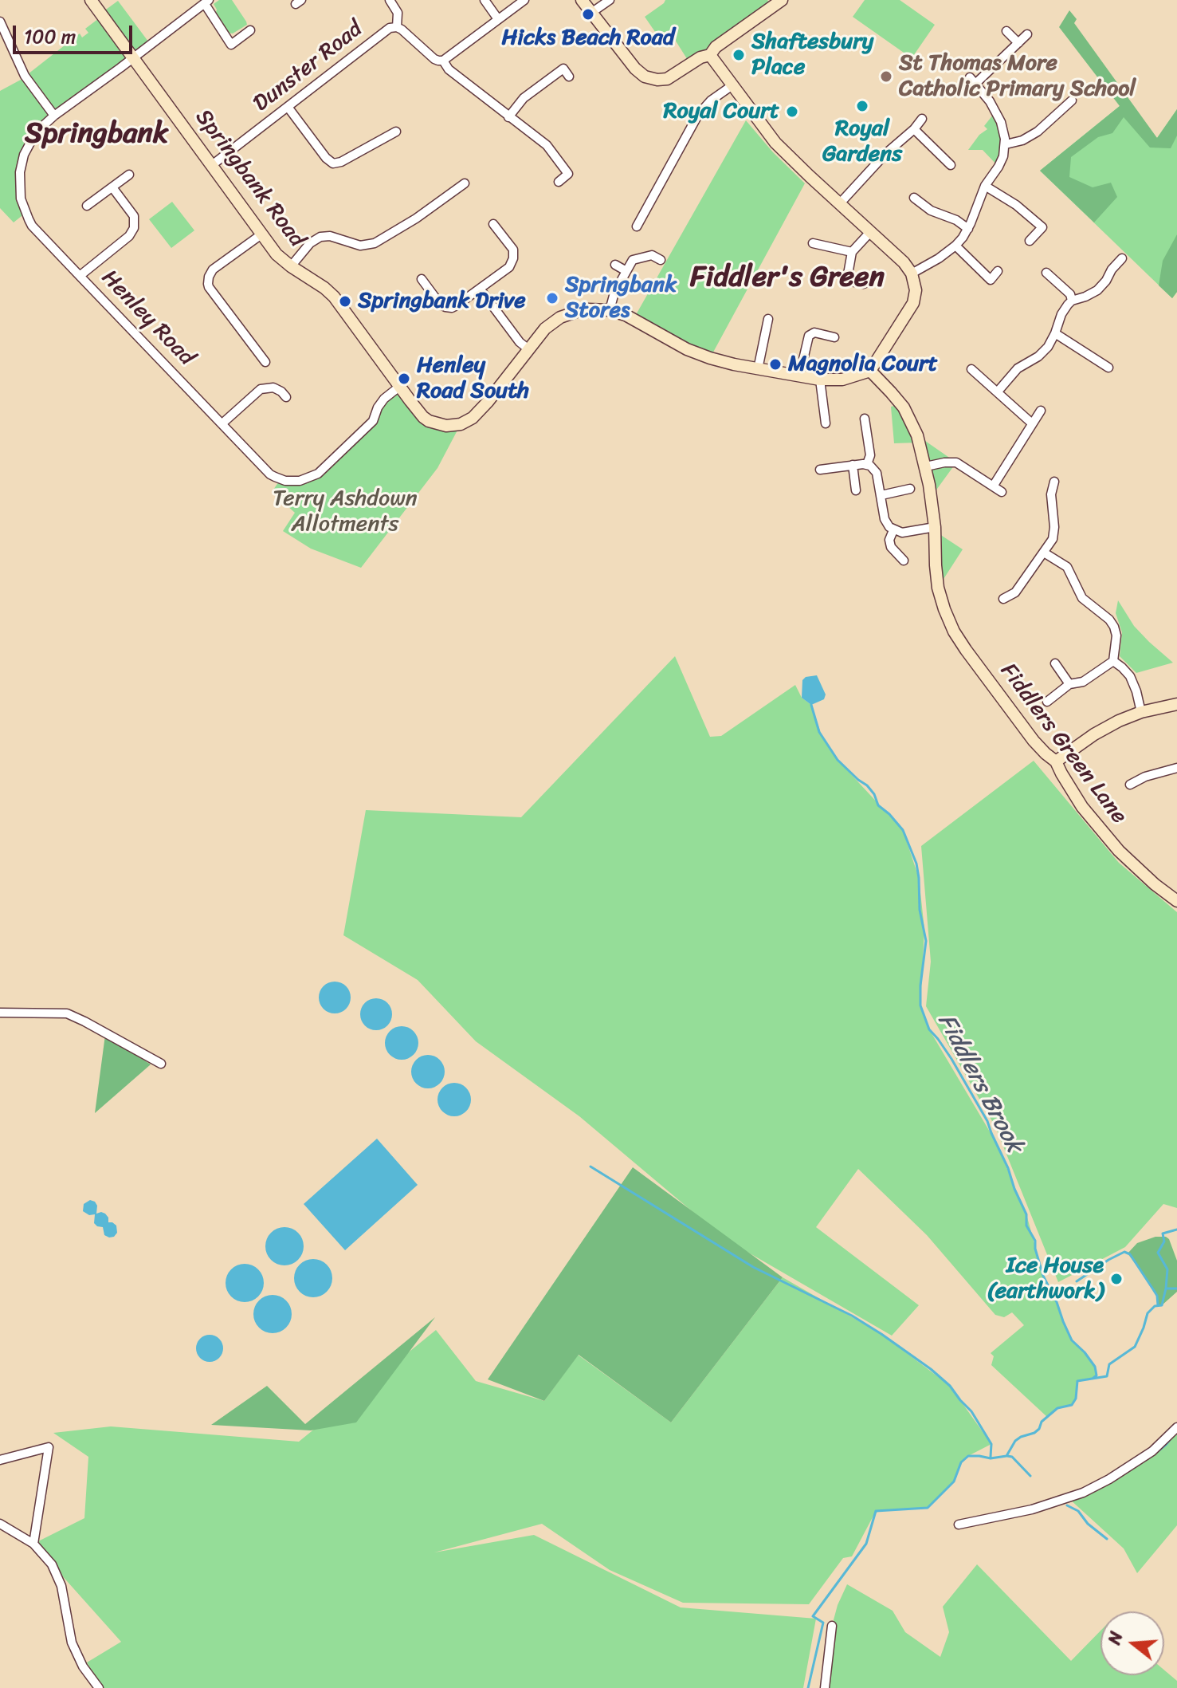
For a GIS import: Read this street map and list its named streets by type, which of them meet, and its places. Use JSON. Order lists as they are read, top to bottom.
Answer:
{
  "streets": {
    "street": [
      "Dunster Road",
      "Springbank Road",
      "Henley Road",
      "Fiddlers Green Lane"
    ]
  },
  "crossings": [
    ["Dunster Road", "Springbank Road"],
    ["Springbank Road", "Henley Road"],
    ["Springbank Road", "Fiddlers Green Lane"]
  ],
  "districts": ["Springbank", "Fiddler's Green"],
  "water": ["Fiddlers Brook"],
  "parks": ["Terry Ashdown Allotments"],
  "places": [
    "Hicks Beach Road",
    "Shaftesbury Place",
    "St Thomas More Catholic Primary School",
    "Royal Gardens",
    "Royal Court",
    "Springbank Stores",
    "Springbank Drive",
    "Magnolia Court",
    "Henley Road South",
    "Ice House (earthwork)"
  ],
  "scale_bar": "100 m",
  "north": "left"
}
